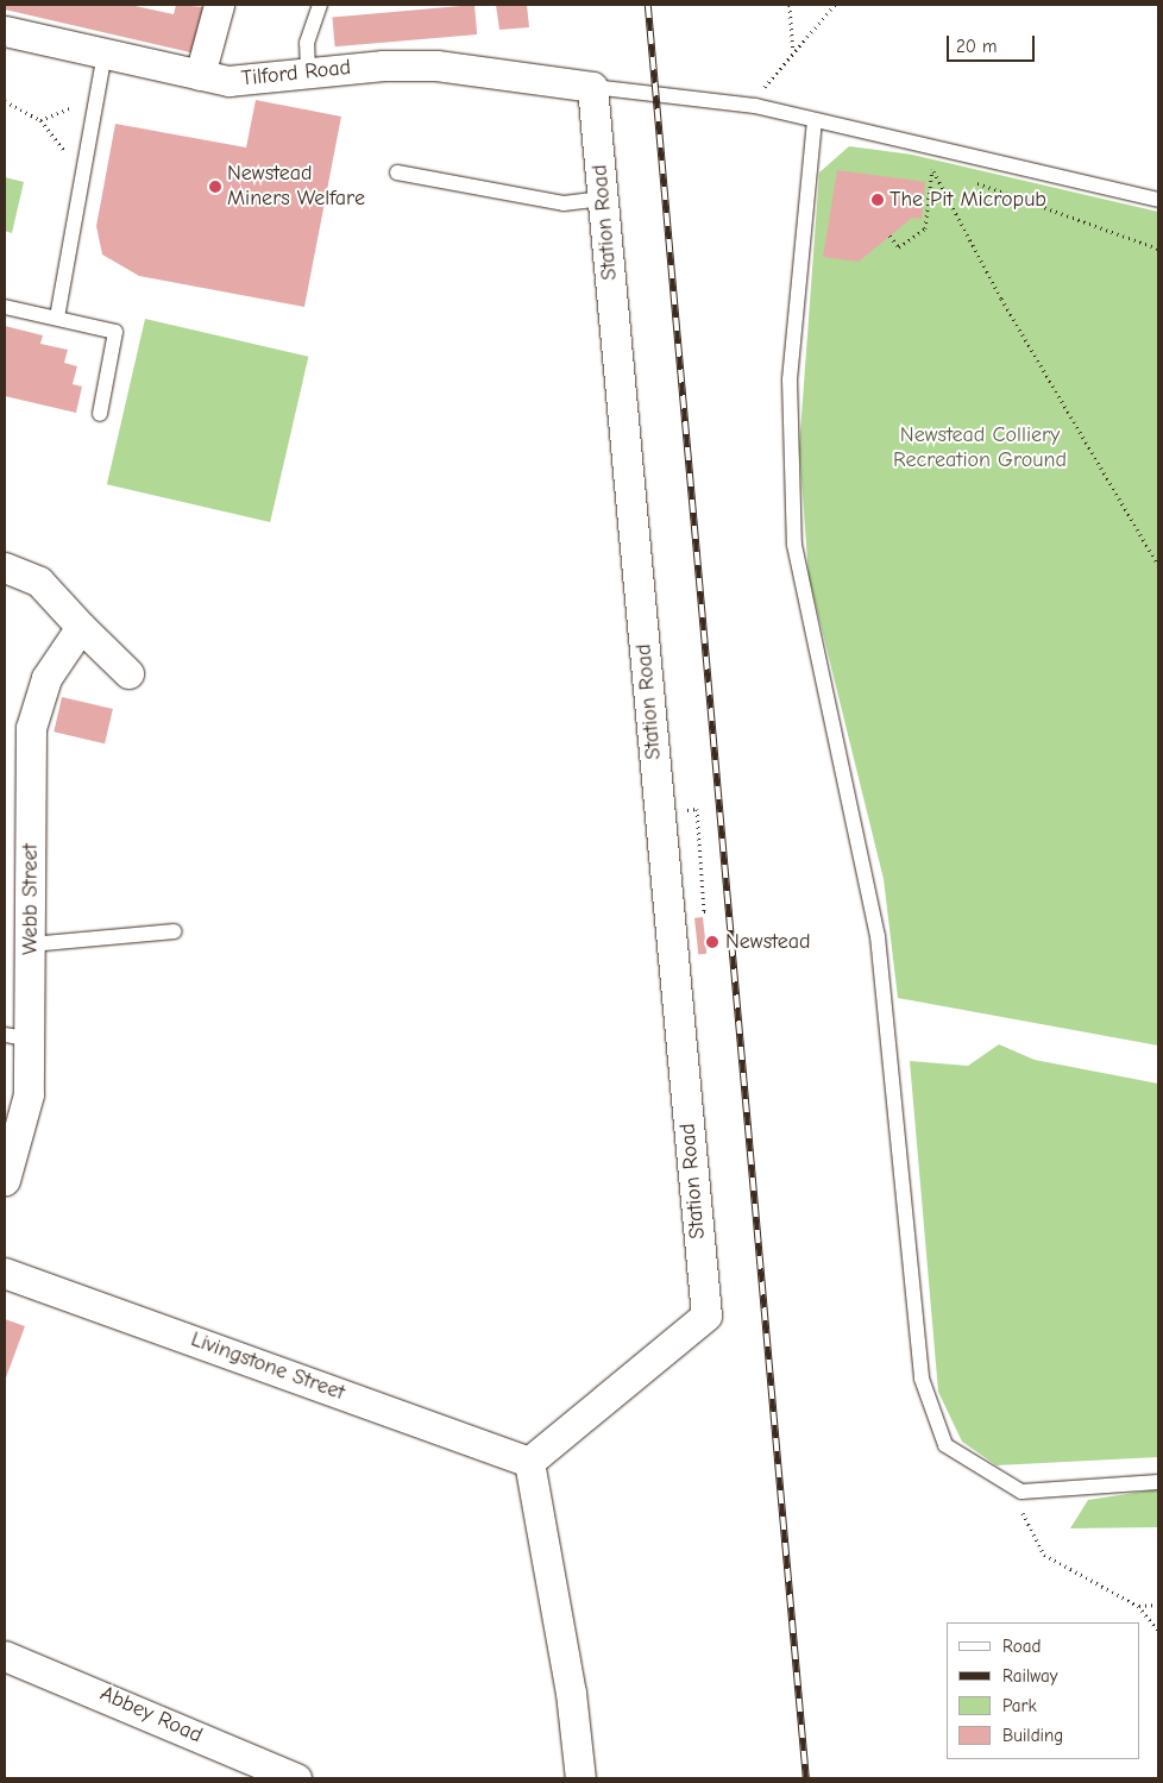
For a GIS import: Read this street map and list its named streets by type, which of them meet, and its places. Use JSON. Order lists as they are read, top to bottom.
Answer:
{
  "streets": {
    "street": [
      "Tilford Road",
      "Station Road",
      "Webb Street",
      "Livingstone Street",
      "Abbey Road"
    ]
  },
  "crossings": [
    ["Tilford Road", "Station Road"],
    ["Station Road", "Livingstone Street"]
  ],
  "parks": ["Newstead Colliery Recreation Ground"],
  "places": ["Newstead Miners Welfare", "The Pit Micropub", "Newstead"],
  "legend": [
    "Road",
    "Railway",
    "Park",
    "Building"
  ],
  "scale_bar": "20 m"
}
